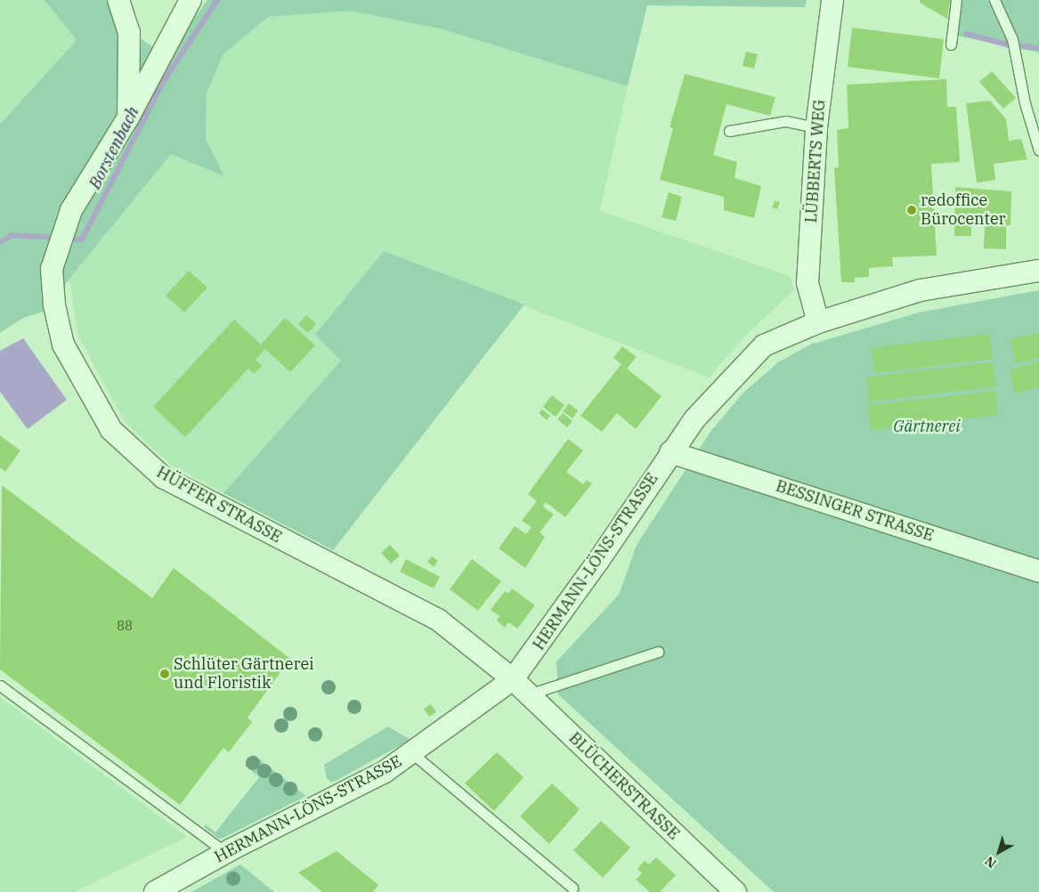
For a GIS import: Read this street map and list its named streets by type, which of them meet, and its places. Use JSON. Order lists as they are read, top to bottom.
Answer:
{
  "streets": {
    "street": [
      "LÜBBERTS WEG",
      "HÜFFER STRASSE",
      "BESSINGER STRASSE",
      "HERMANN-LÖNS-STRASSE",
      "BLÜCHERSTRASSE"
    ]
  },
  "crossings": [
    ["LÜBBERTS WEG", "HERMANN-LÖNS-STRASSE"],
    ["HÜFFER STRASSE", "HERMANN-LÖNS-STRASSE"],
    ["HÜFFER STRASSE", "BLÜCHERSTRASSE"],
    ["BESSINGER STRASSE", "HERMANN-LÖNS-STRASSE"],
    ["HERMANN-LÖNS-STRASSE", "BLÜCHERSTRASSE"]
  ],
  "water": ["Borstenbach"],
  "parks": ["Gärtnerei"],
  "places": ["redoffice Bürocenter", "Schlüter Gärtnerei und Floristik"],
  "house_numbers": ["88"],
  "north": "bottom left"
}
